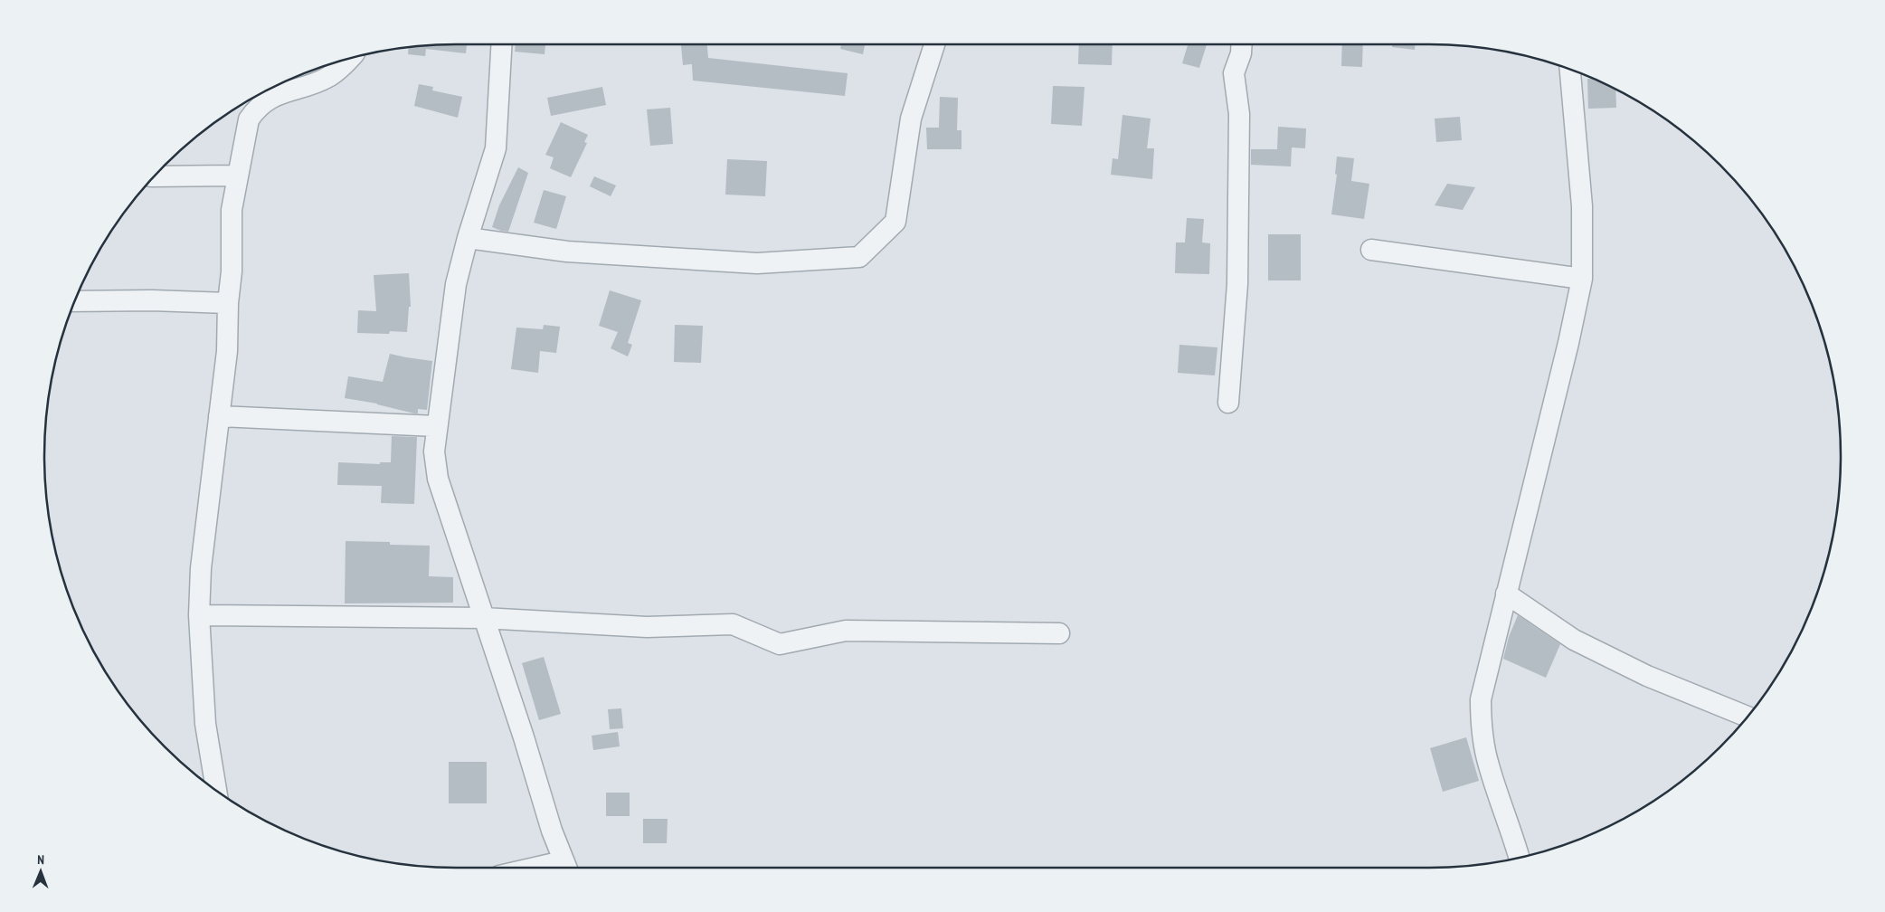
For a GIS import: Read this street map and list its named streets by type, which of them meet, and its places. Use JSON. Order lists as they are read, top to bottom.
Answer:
{
  "north": "top"
}
